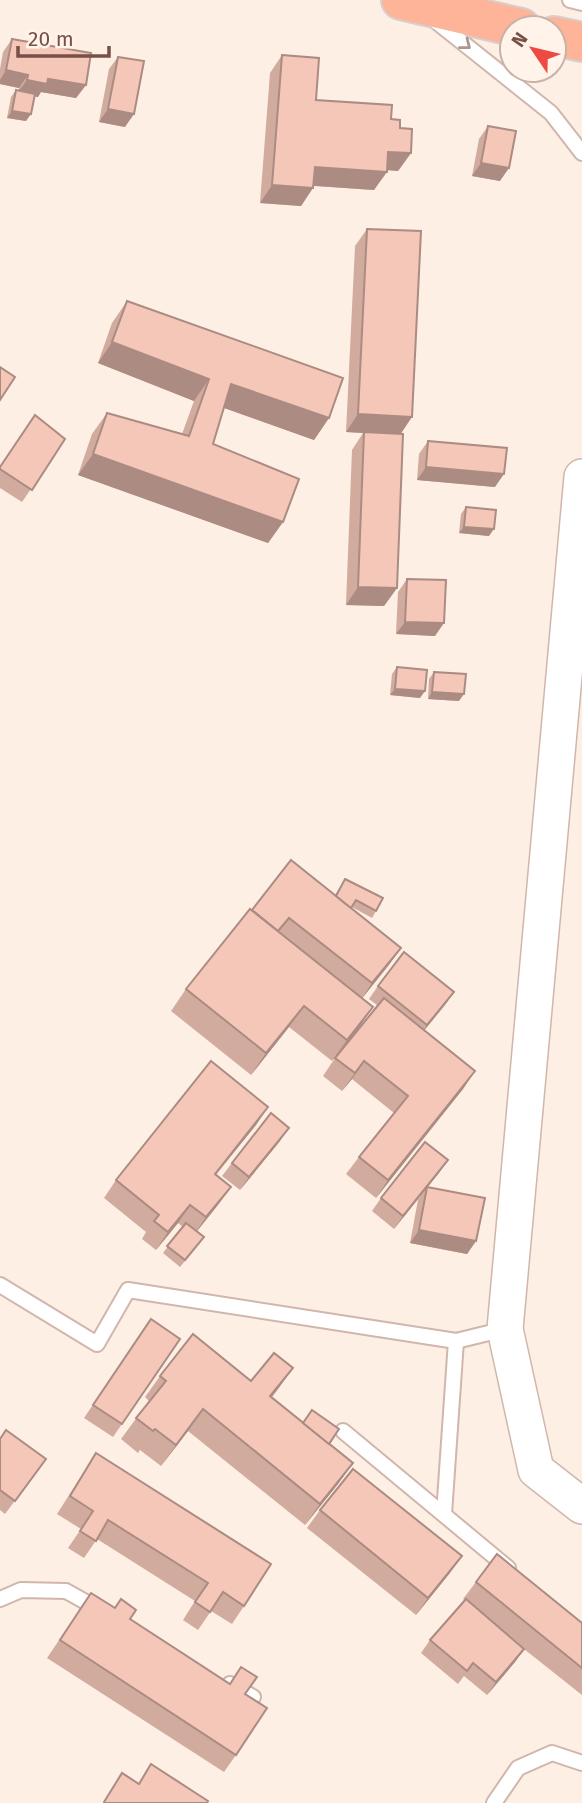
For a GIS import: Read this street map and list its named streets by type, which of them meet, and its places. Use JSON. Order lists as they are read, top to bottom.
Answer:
{
  "scale_bar": "20 m",
  "north": "top left"
}
